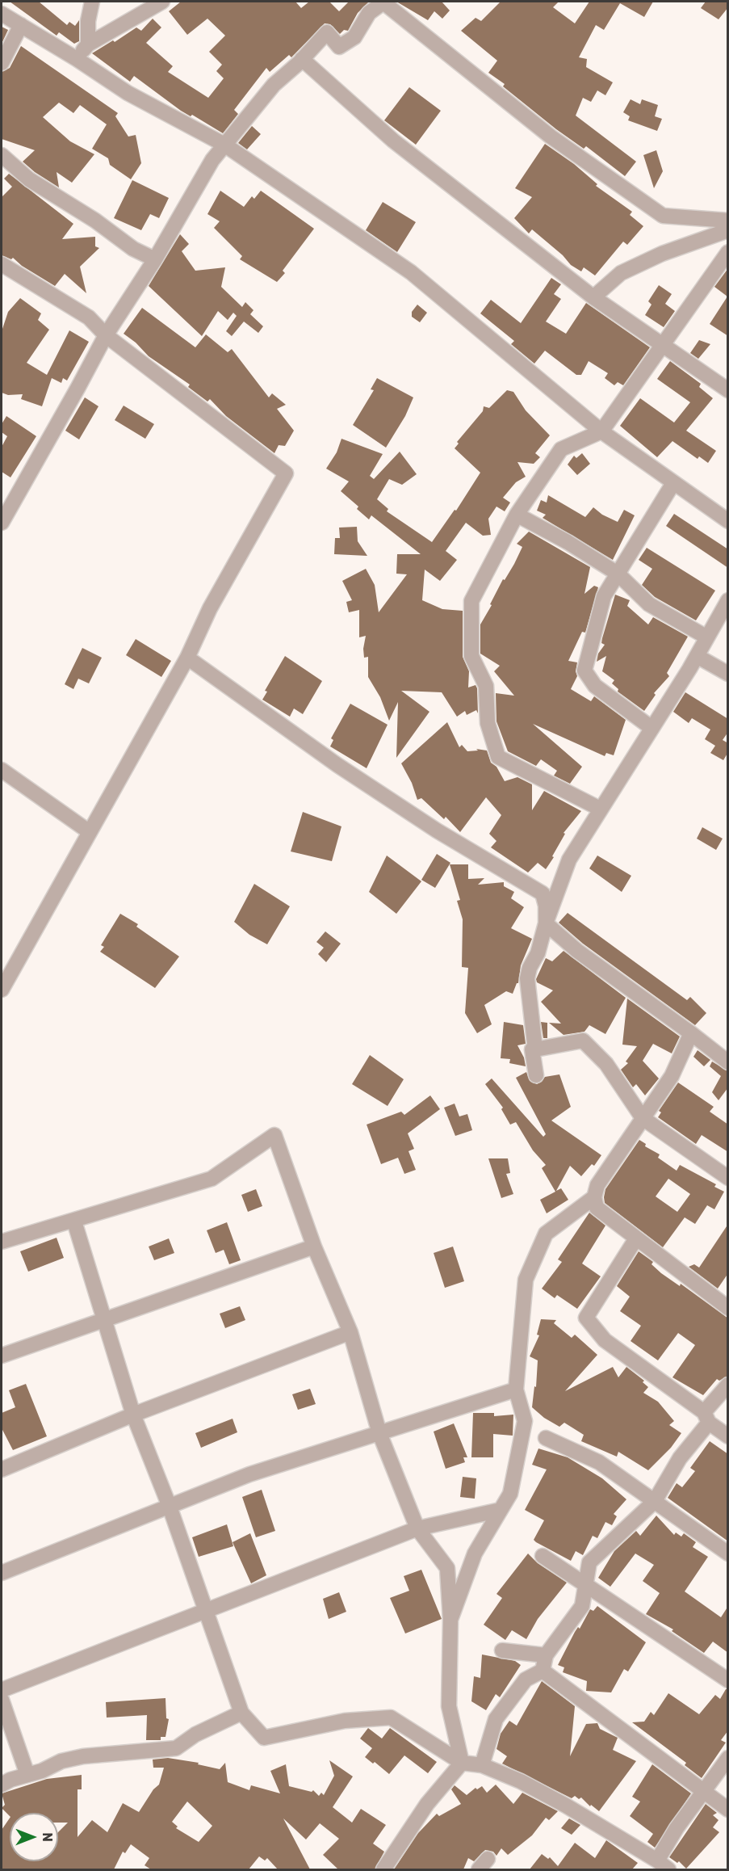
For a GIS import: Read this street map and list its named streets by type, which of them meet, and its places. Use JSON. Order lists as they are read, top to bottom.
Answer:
{
  "north": "right"
}
